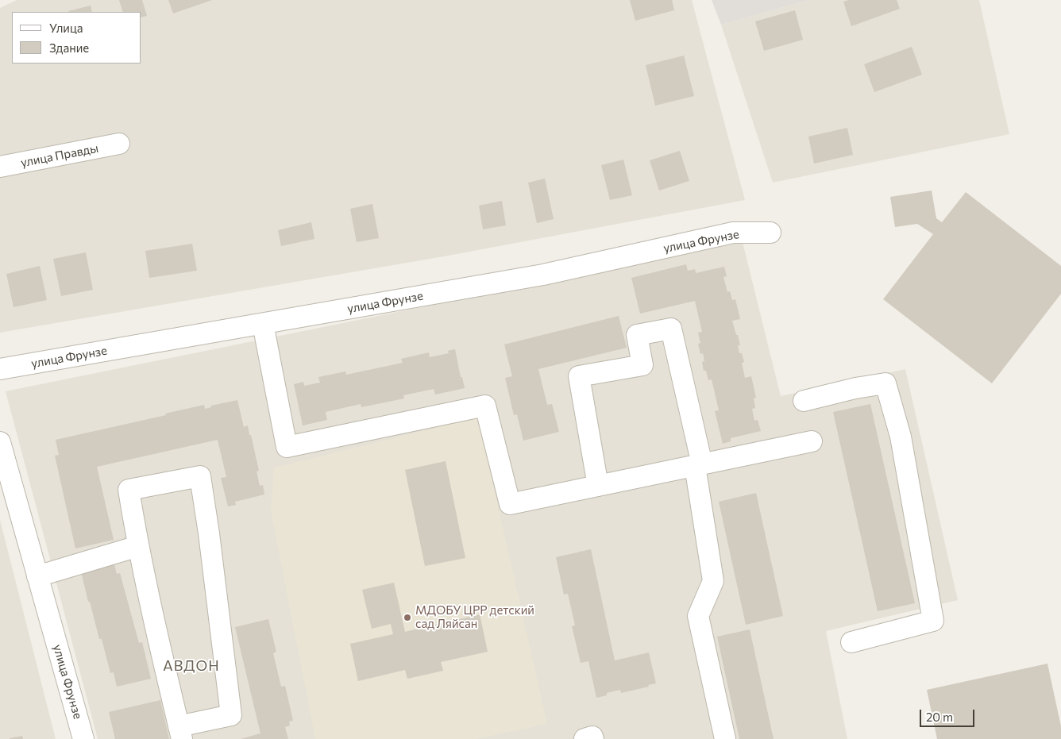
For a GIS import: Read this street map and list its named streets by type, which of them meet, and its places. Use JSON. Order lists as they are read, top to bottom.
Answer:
{
  "streets": {
    "street": ["улица Правды", "улица Фрунзе"]
  },
  "districts": ["АВДОН"],
  "places": ["МДОБУ ЦРР детский сад Ляйсан"],
  "legend": ["Улица", "Здание"],
  "scale_bar": "20 m"
}
